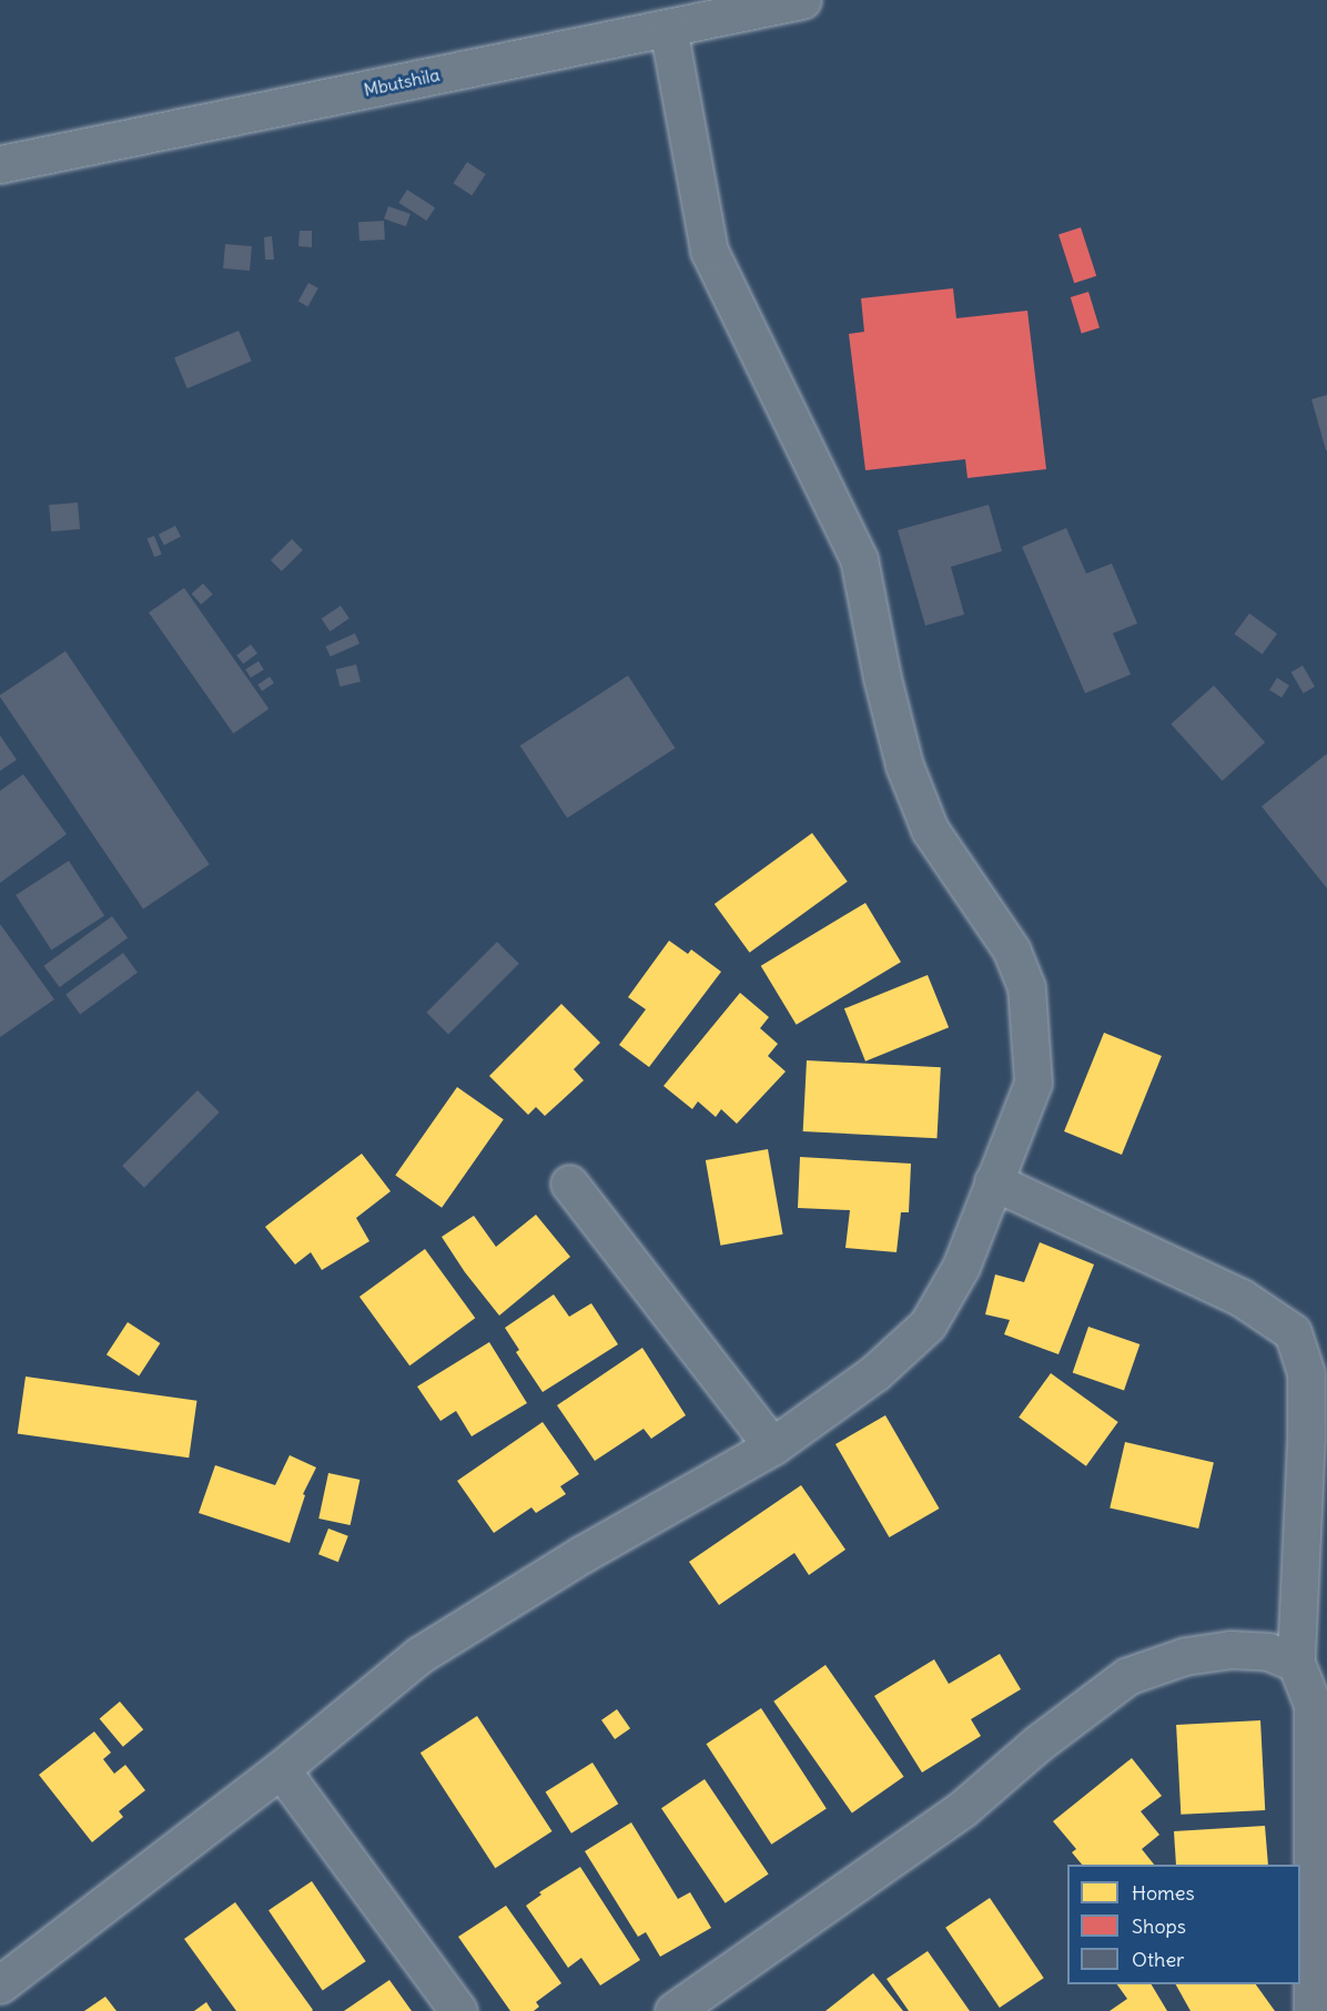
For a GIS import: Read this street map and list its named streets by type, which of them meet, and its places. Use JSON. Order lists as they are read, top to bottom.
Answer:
{
  "streets": {
    "street": ["Mbutshila"]
  },
  "legend": ["Homes", "Shops", "Other"]
}
